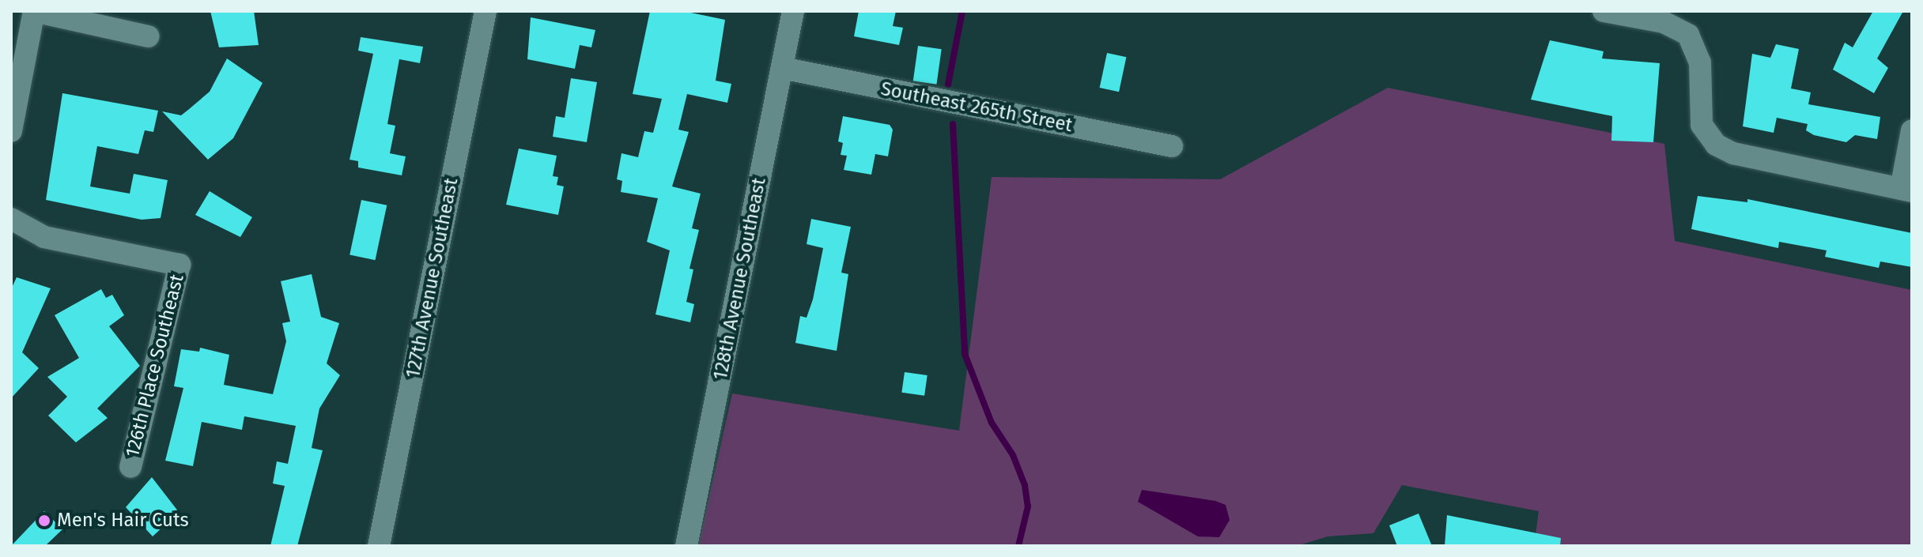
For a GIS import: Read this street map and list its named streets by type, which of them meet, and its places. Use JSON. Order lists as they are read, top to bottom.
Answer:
{
  "streets": {
    "street": [
      "Southeast 265th Street",
      "127th Avenue Southeast",
      "128th Avenue Southeast",
      "126th Place Southeast"
    ]
  },
  "crossings": [
    ["Southeast 265th Street", "128th Avenue Southeast"]
  ],
  "places": ["Men's Hair Cuts"]
}
